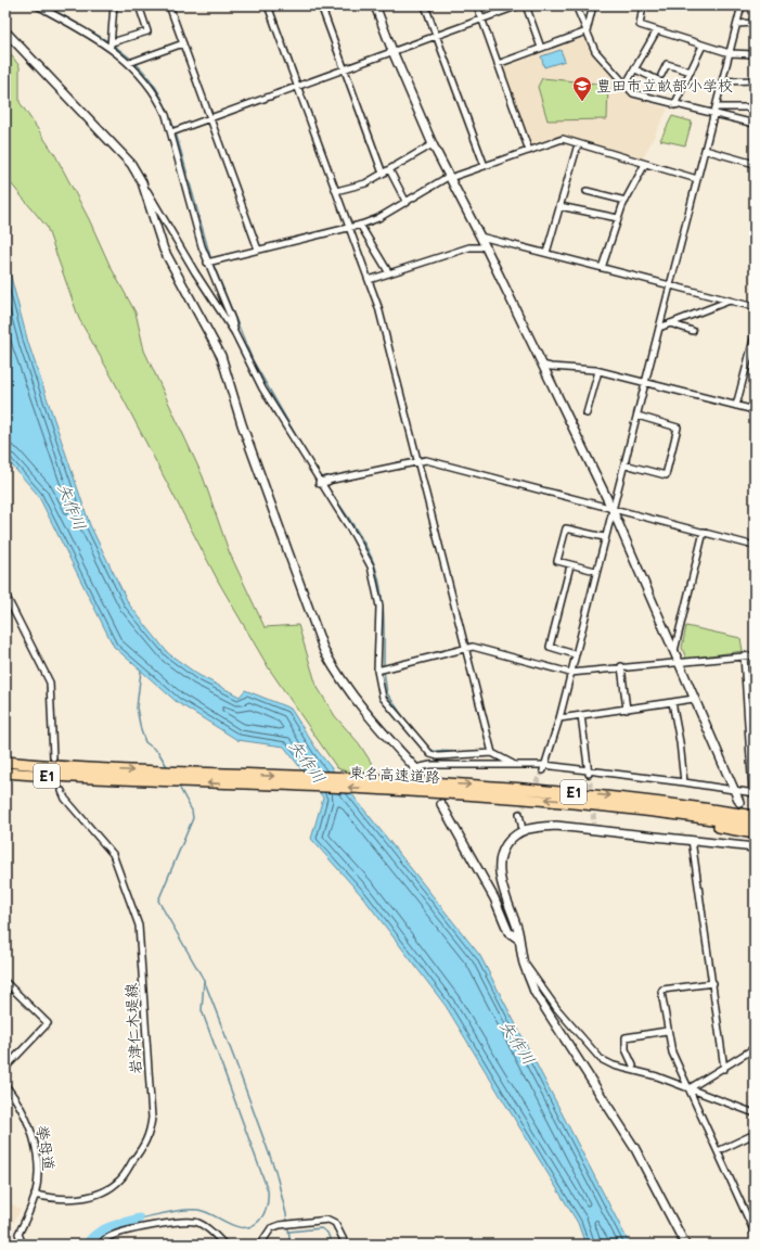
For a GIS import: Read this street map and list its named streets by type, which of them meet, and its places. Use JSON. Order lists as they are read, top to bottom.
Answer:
{
  "streets": {
    "highway": ["東名高速道路", "E1"],
    "street": ["岩津仁木堤線", "挙母道"]
  },
  "crossings": [
    ["岩津仁木堤線", "挙母道"]
  ],
  "water": ["矢作川"],
  "places": {
    "school or university": ["豊田市立畝部小学校"]
  }
}
